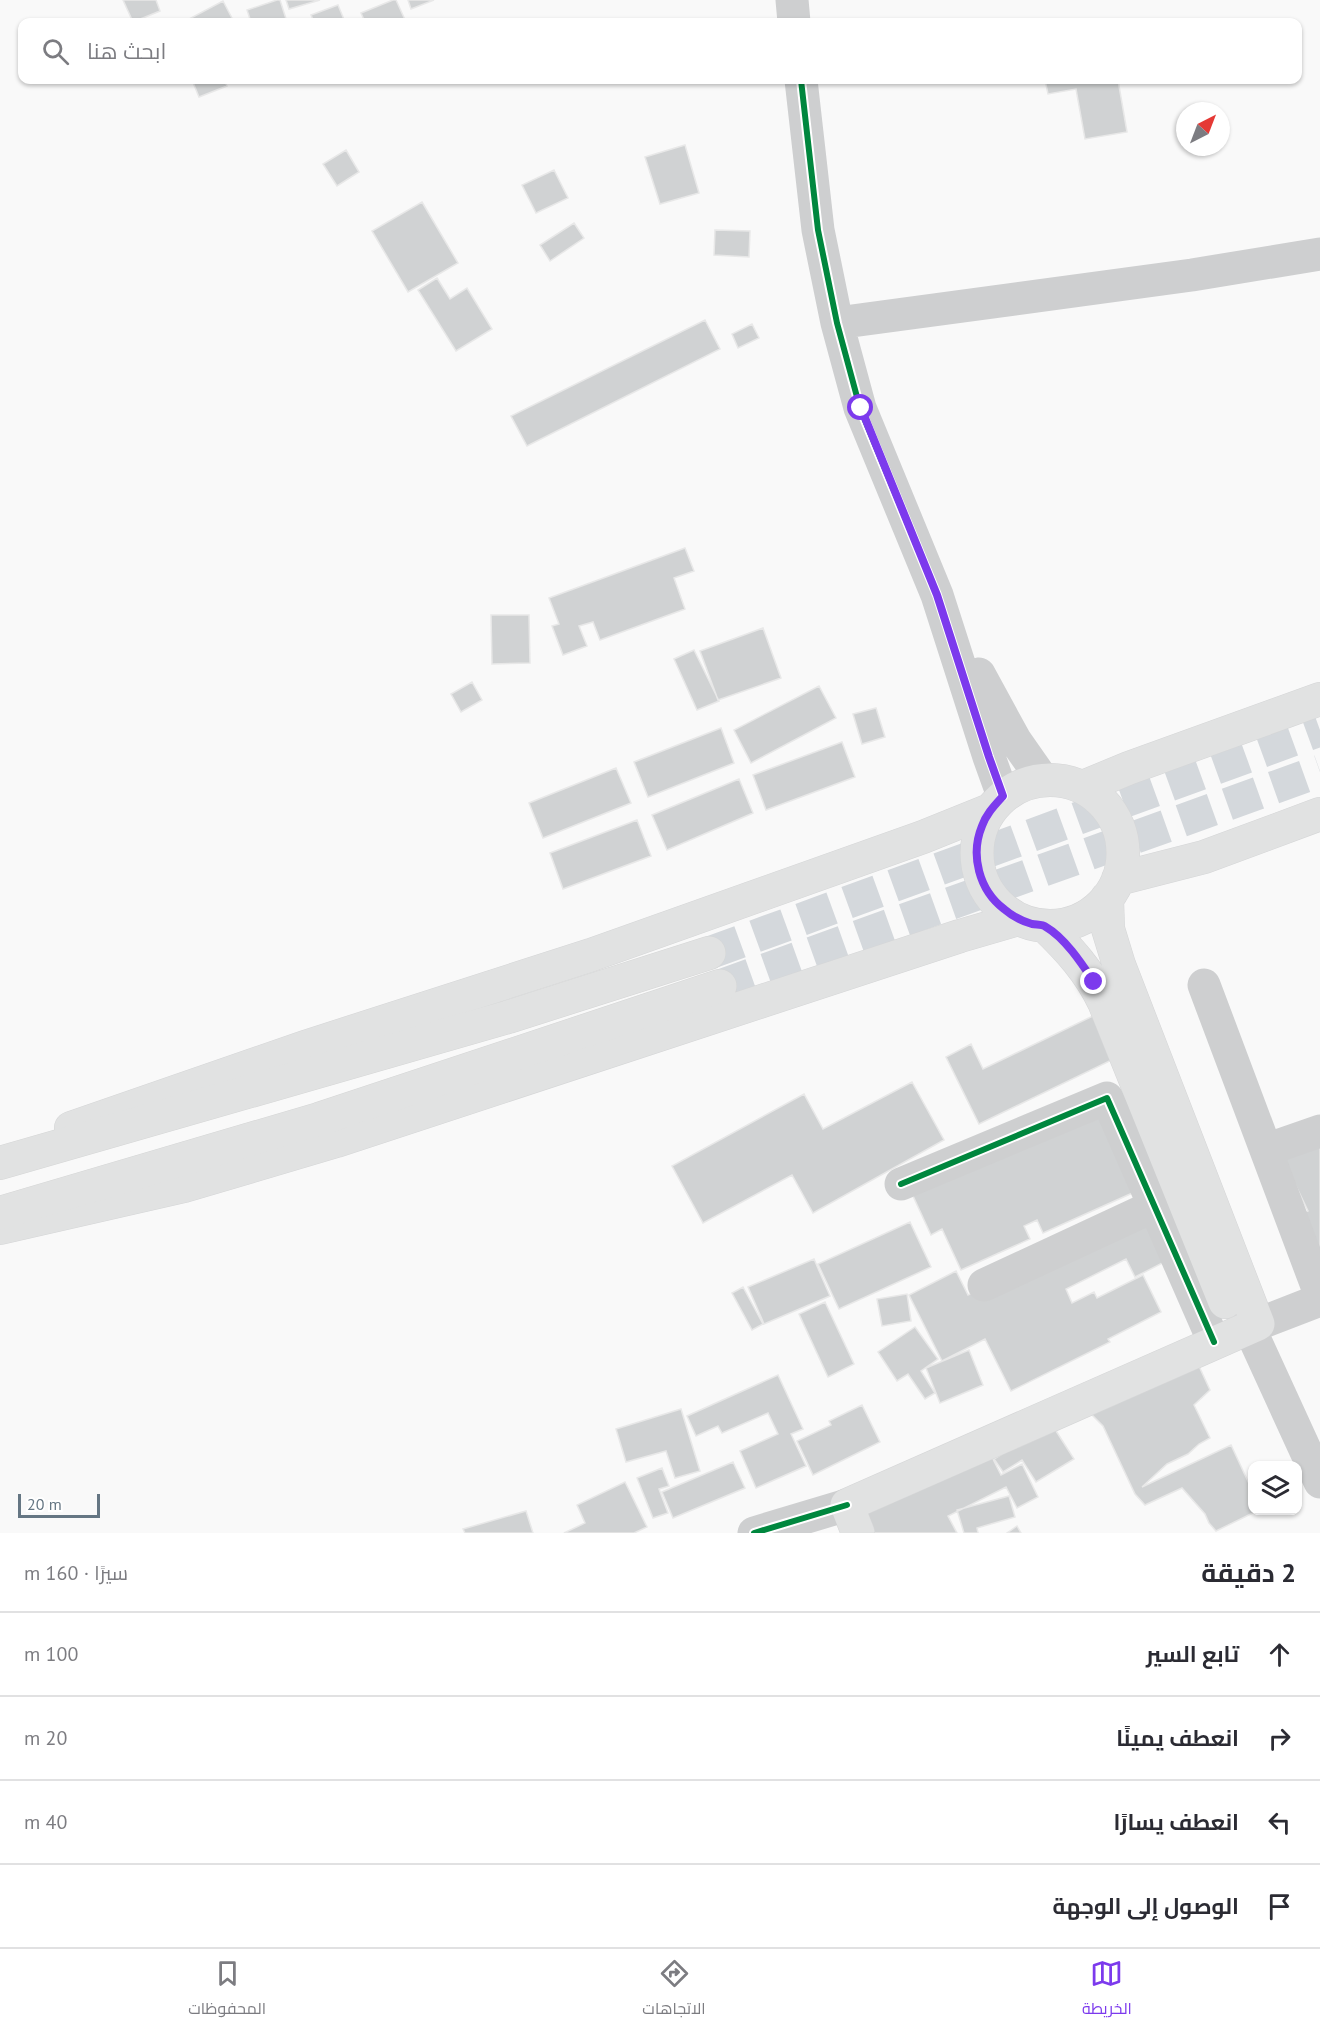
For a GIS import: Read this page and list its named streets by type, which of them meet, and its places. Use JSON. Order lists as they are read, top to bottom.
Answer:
{
  "scale_bar": "20 m",
  "north": "top right",
  "page": {
    "search": "ابحث هنا",
    "scale": "20 m",
    "heading": ["2 دقيقة", "سيرًا · 160 m"],
    "list": [
      ["تابع السير", "100 m"],
      ["انعطف يمينًا", "20 m"],
      ["انعطف يسارًا", "40 m"],
      "الوصول إلى الوجهة"
    ],
    "nav": ["الخريطة", "الاتجاهات", "المحفوظات"]
  }
}
